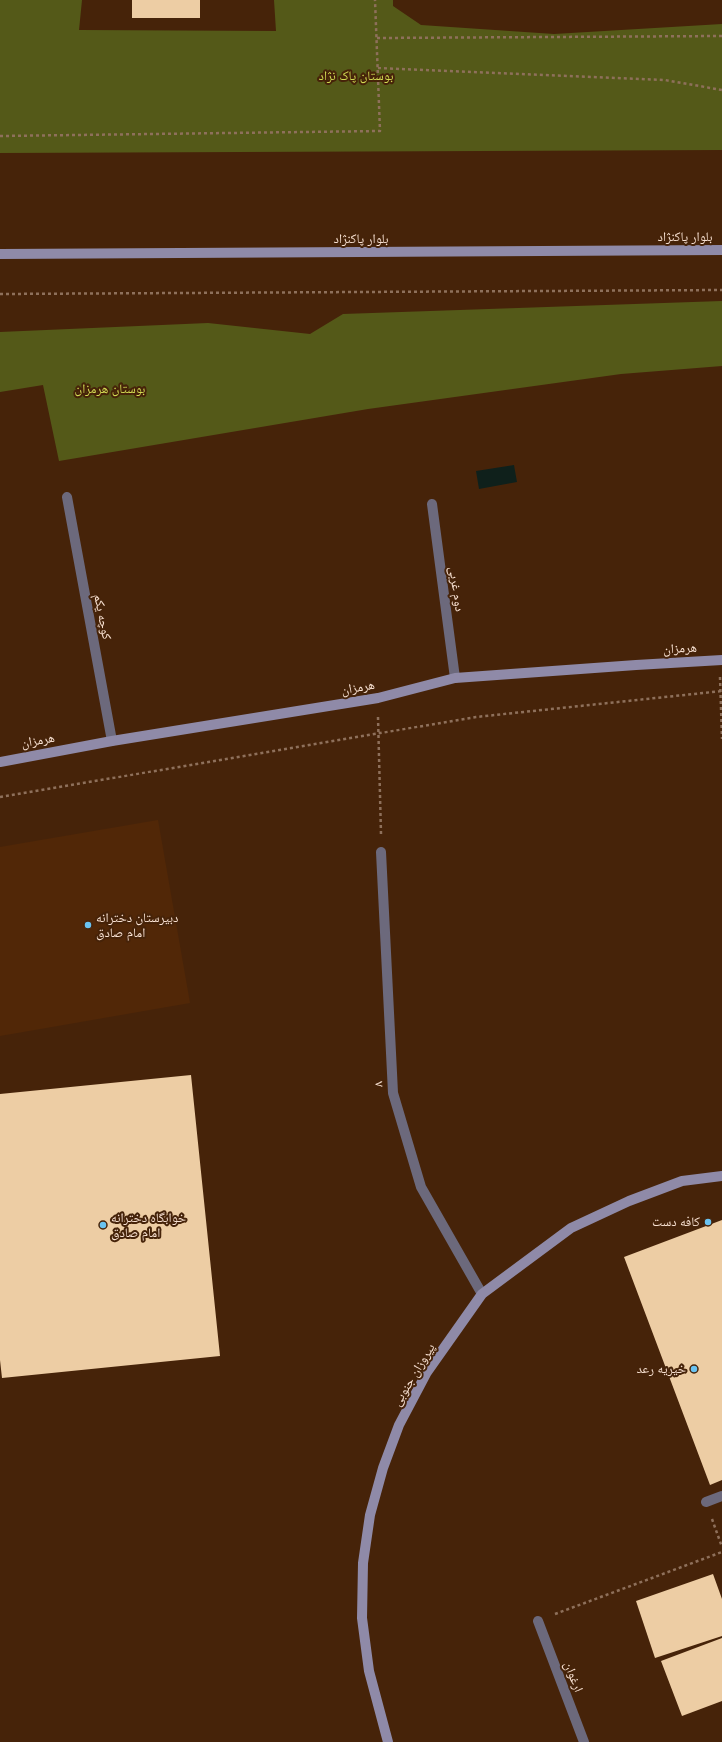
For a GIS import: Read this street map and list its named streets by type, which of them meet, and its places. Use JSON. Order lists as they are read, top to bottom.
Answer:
{
  "streets": {
    "street": [
      "بلوار پاکنژاد",
      "دوم غربی",
      "کوچه یکم",
      "هرمزان",
      "۸",
      "پیروزان جنوبی",
      "ارغوان"
    ]
  },
  "crossings": [
    ["دوم غربی", "هرمزان"],
    ["کوچه یکم", "هرمزان"],
    ["۸", "پیروزان جنوبی"]
  ],
  "parks": ["بوستان پاک نژاد", "بوستان هرمزان"],
  "places": [
    "دبیرستان دخترانه امام صادق",
    "کافه دست",
    "خوابگاه دخترانه امام صادق",
    "خیریه رعد"
  ]
}
